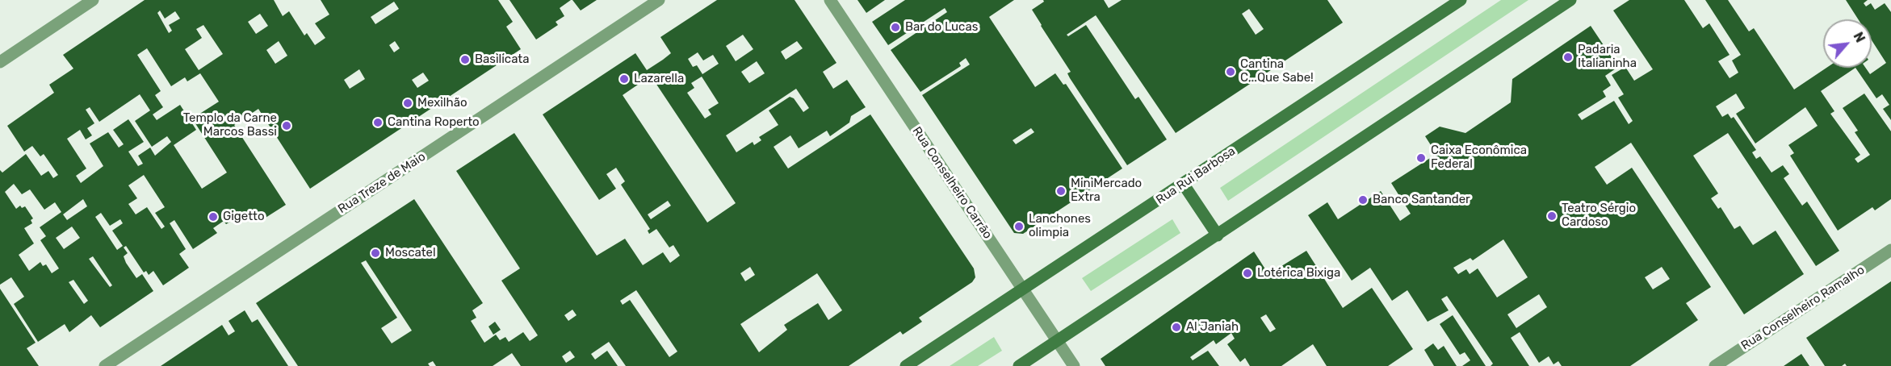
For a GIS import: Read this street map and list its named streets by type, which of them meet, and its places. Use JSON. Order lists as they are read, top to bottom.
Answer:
{
  "streets": {
    "main road": ["Rua Rui Barbosa"],
    "street": ["Rua Treze de Maio", "Rua Conselheiro Carrão", "Rua Conselheiro Ramalho"]
  },
  "crossings": [
    ["Rua Rui Barbosa", "Rua Conselheiro Carrão"]
  ],
  "places": [
    "Bar do Lucas",
    "Padaria Italianinha",
    "Basilicata",
    "Cantina C...Que Sabe!",
    "Lazarella",
    "Mexilhão",
    "Cantina Roperto",
    "Templo da Carne Marcos Bassi",
    "Caixa Econômica Federal",
    "MiniMercado Extra",
    "Banco Santander",
    "Teatro Sérgio Cardoso",
    "Gigetto",
    "Lanchones olimpia",
    "Moscatel",
    "Lotérica Bixiga",
    "Al Janiah"
  ],
  "north": "top right"
}
